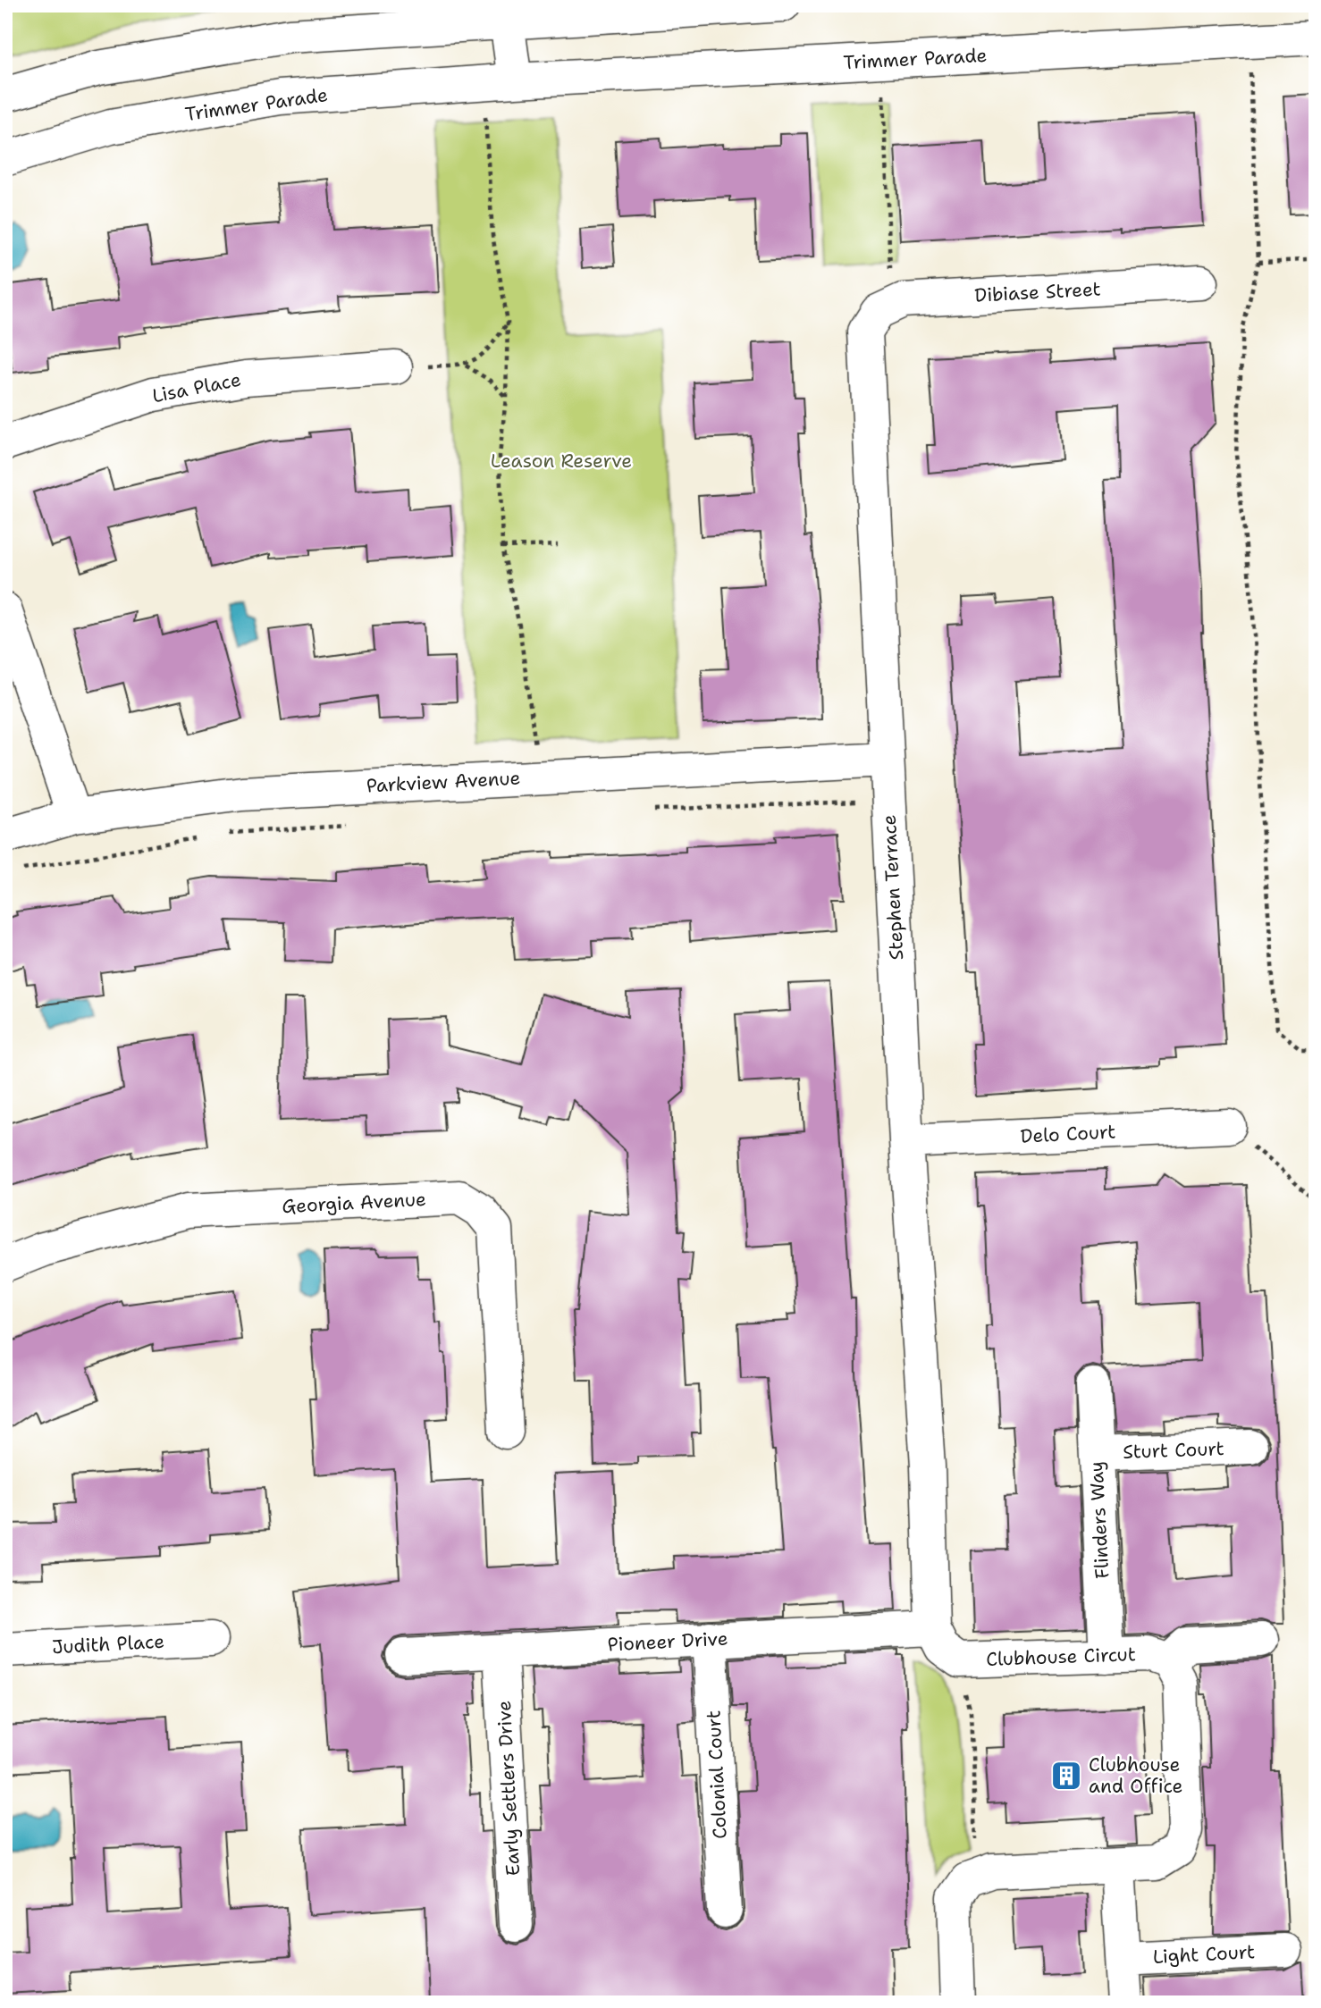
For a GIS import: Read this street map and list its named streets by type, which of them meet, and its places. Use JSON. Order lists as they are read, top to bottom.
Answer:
{
  "streets": {
    "street": [
      "Trimmer Parade",
      "Dibiase Street",
      "Lisa Place",
      "Parkview Avenue",
      "Stephen Terrace",
      "Delo Court",
      "Georgia Avenue",
      "Sturt Court",
      "Flinders Way",
      "Pioneer Drive",
      "Judith Place",
      "Clubhouse Circut",
      "Colonial Court",
      "Early Settlers Drive",
      "Light Court"
    ]
  },
  "crossings": [
    ["Dibiase Street", "Stephen Terrace"],
    ["Parkview Avenue", "Stephen Terrace"],
    ["Stephen Terrace", "Delo Court"],
    ["Stephen Terrace", "Pioneer Drive"],
    ["Stephen Terrace", "Clubhouse Circut"],
    ["Sturt Court", "Flinders Way"],
    ["Flinders Way", "Clubhouse Circut"],
    ["Pioneer Drive", "Clubhouse Circut"],
    ["Pioneer Drive", "Colonial Court"],
    ["Pioneer Drive", "Early Settlers Drive"]
  ],
  "parks": ["Leason Reserve"],
  "places": {
    "building": ["Clubhouse and Office"]
  }
}
